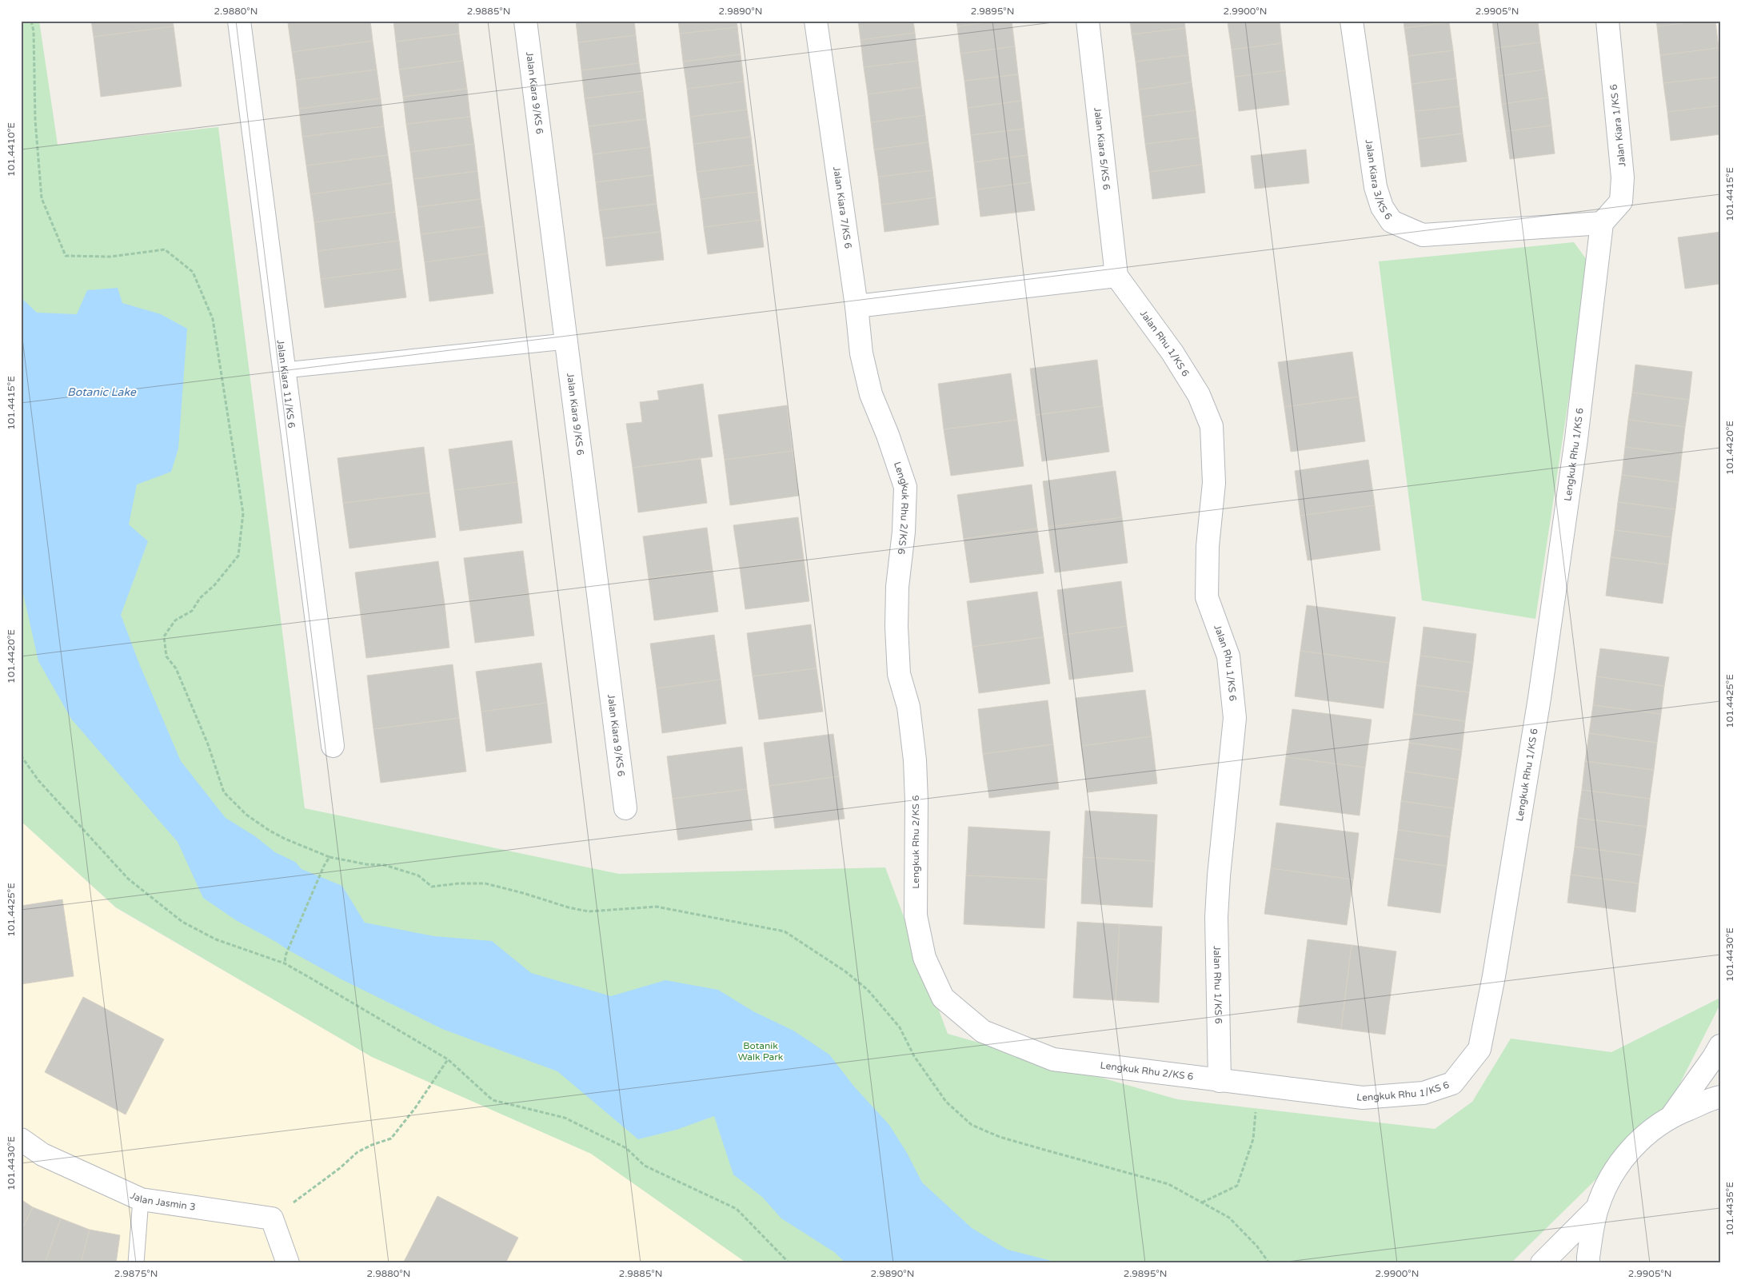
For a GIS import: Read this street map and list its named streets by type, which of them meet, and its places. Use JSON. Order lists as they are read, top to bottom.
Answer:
{
  "streets": {
    "street": [
      "Jalan Kiara 9/KS 6",
      "Jalan Kiara 1/KS 6",
      "Jalan Kiara 5/KS 6",
      "Jalan Kiara 3/KS 6",
      "Jalan Kiara 7/KS 6",
      "Jalan Rhu 1/KS 6",
      "Jalan Kiara 11/KS 6",
      "Lengkuk Rhu 1/KS 6",
      "Lengkuk Rhu 2/KS 6",
      "Jalan Jasmin 3"
    ]
  },
  "crossings": [
    ["Jalan Kiara 1/KS 6", "Jalan Kiara 3/KS 6"],
    ["Jalan Kiara 1/KS 6", "Lengkuk Rhu 1/KS 6"],
    ["Jalan Kiara 5/KS 6", "Jalan Rhu 1/KS 6"],
    ["Jalan Kiara 3/KS 6", "Lengkuk Rhu 1/KS 6"],
    ["Jalan Kiara 7/KS 6", "Lengkuk Rhu 2/KS 6"],
    ["Jalan Rhu 1/KS 6", "Lengkuk Rhu 1/KS 6"],
    ["Jalan Rhu 1/KS 6", "Lengkuk Rhu 2/KS 6"],
    ["Lengkuk Rhu 1/KS 6", "Lengkuk Rhu 2/KS 6"]
  ],
  "water": ["Botanic Lake"],
  "parks": ["Botanik Walk Park"],
  "coordinates": [
    "2.9880°N",
    "2.9885°N",
    "2.9890°N",
    "2.9895°N",
    "2.9900°N",
    "2.9905°N",
    "101.4410°E",
    "101.4415°E",
    "101.4420°E",
    "101.4425°E",
    "101.4430°E",
    "101.4435°E",
    "2.9875°N"
  ]
}
